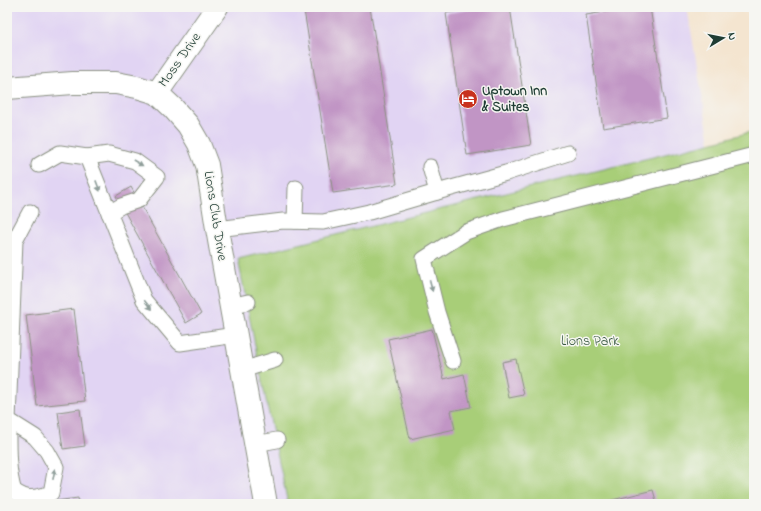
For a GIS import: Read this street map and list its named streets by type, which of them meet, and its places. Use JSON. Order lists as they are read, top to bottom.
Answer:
{
  "streets": {
    "street": ["Moss Drive", "Lions Club Drive"]
  },
  "crossings": [
    ["Moss Drive", "Lions Club Drive"]
  ],
  "parks": ["Lions Park"],
  "places": {
    "hotel": ["Uptown Inn & Suites"]
  },
  "north": "right"
}
